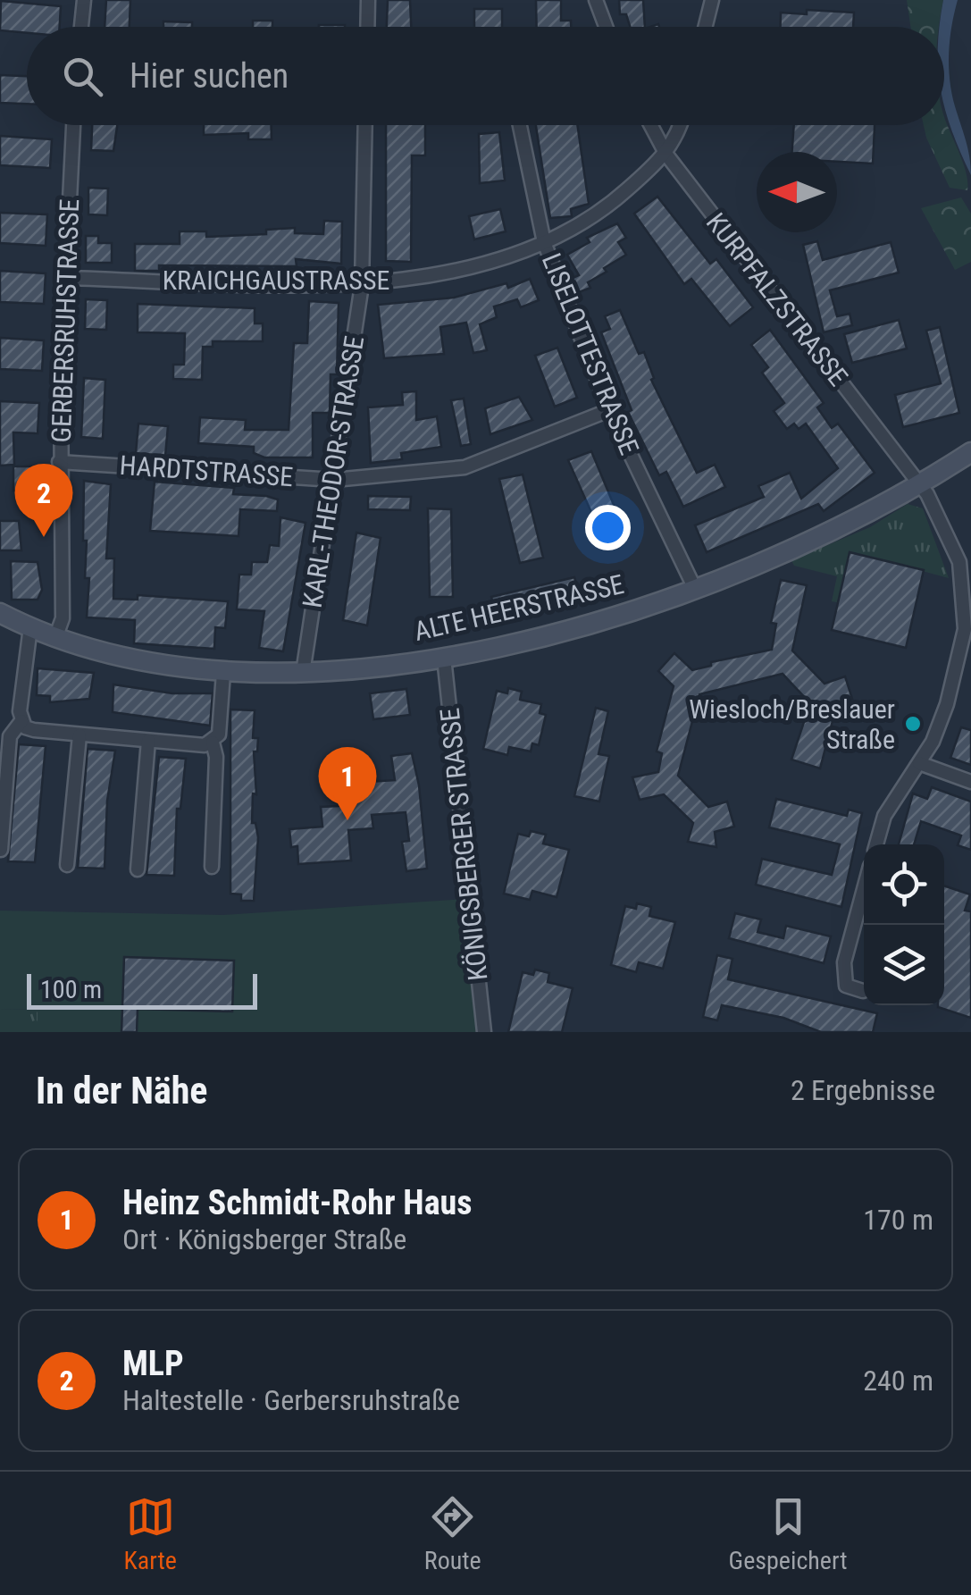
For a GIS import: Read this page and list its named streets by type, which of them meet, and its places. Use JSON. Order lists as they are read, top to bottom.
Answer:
{
  "streets": {
    "street": [
      "KRAICHGAUSTRASSE",
      "KURPFALZSTRASSE",
      "GERBERSRUHSTRASSE",
      "LISELOTTESTRASSE",
      "HARDTSTRASSE",
      "KARL-THEODOR-STRASSE",
      "ALTE HEERSTRASSE",
      "KÖNIGSBERGER STRASSE"
    ]
  },
  "crossings": [
    ["KRAICHGAUSTRASSE", "KURPFALZSTRASSE"],
    ["KRAICHGAUSTRASSE", "GERBERSRUHSTRASSE"],
    ["KRAICHGAUSTRASSE", "LISELOTTESTRASSE"],
    ["KRAICHGAUSTRASSE", "KARL-THEODOR-STRASSE"],
    ["KURPFALZSTRASSE", "ALTE HEERSTRASSE"],
    ["GERBERSRUHSTRASSE", "HARDTSTRASSE"],
    ["GERBERSRUHSTRASSE", "ALTE HEERSTRASSE"],
    ["LISELOTTESTRASSE", "HARDTSTRASSE"],
    ["LISELOTTESTRASSE", "ALTE HEERSTRASSE"],
    ["HARDTSTRASSE", "KARL-THEODOR-STRASSE"],
    ["KARL-THEODOR-STRASSE", "ALTE HEERSTRASSE"],
    ["ALTE HEERSTRASSE", "KÖNIGSBERGER STRASSE"]
  ],
  "places": ["Wiesloch/Breslauer Straße"],
  "scale_bar": "100 m",
  "north": "left",
  "page": {
    "search": "Hier suchen",
    "pins": ["2", "1"],
    "scale": "100 m",
    "heading": ["In der Nähe", "2 Ergebnisse"],
    "list": [
      {
        "mark": "1",
        "name": "Heinz Schmidt-Rohr Haus",
        "note": "Ort · Königsberger Straße",
        "value": "170 m"
      },
      {
        "mark": "2",
        "name": "MLP",
        "note": "Haltestelle · Gerbersruhstraße",
        "value": "240 m"
      }
    ],
    "nav": ["Karte", "Route", "Gespeichert"]
  }
}
